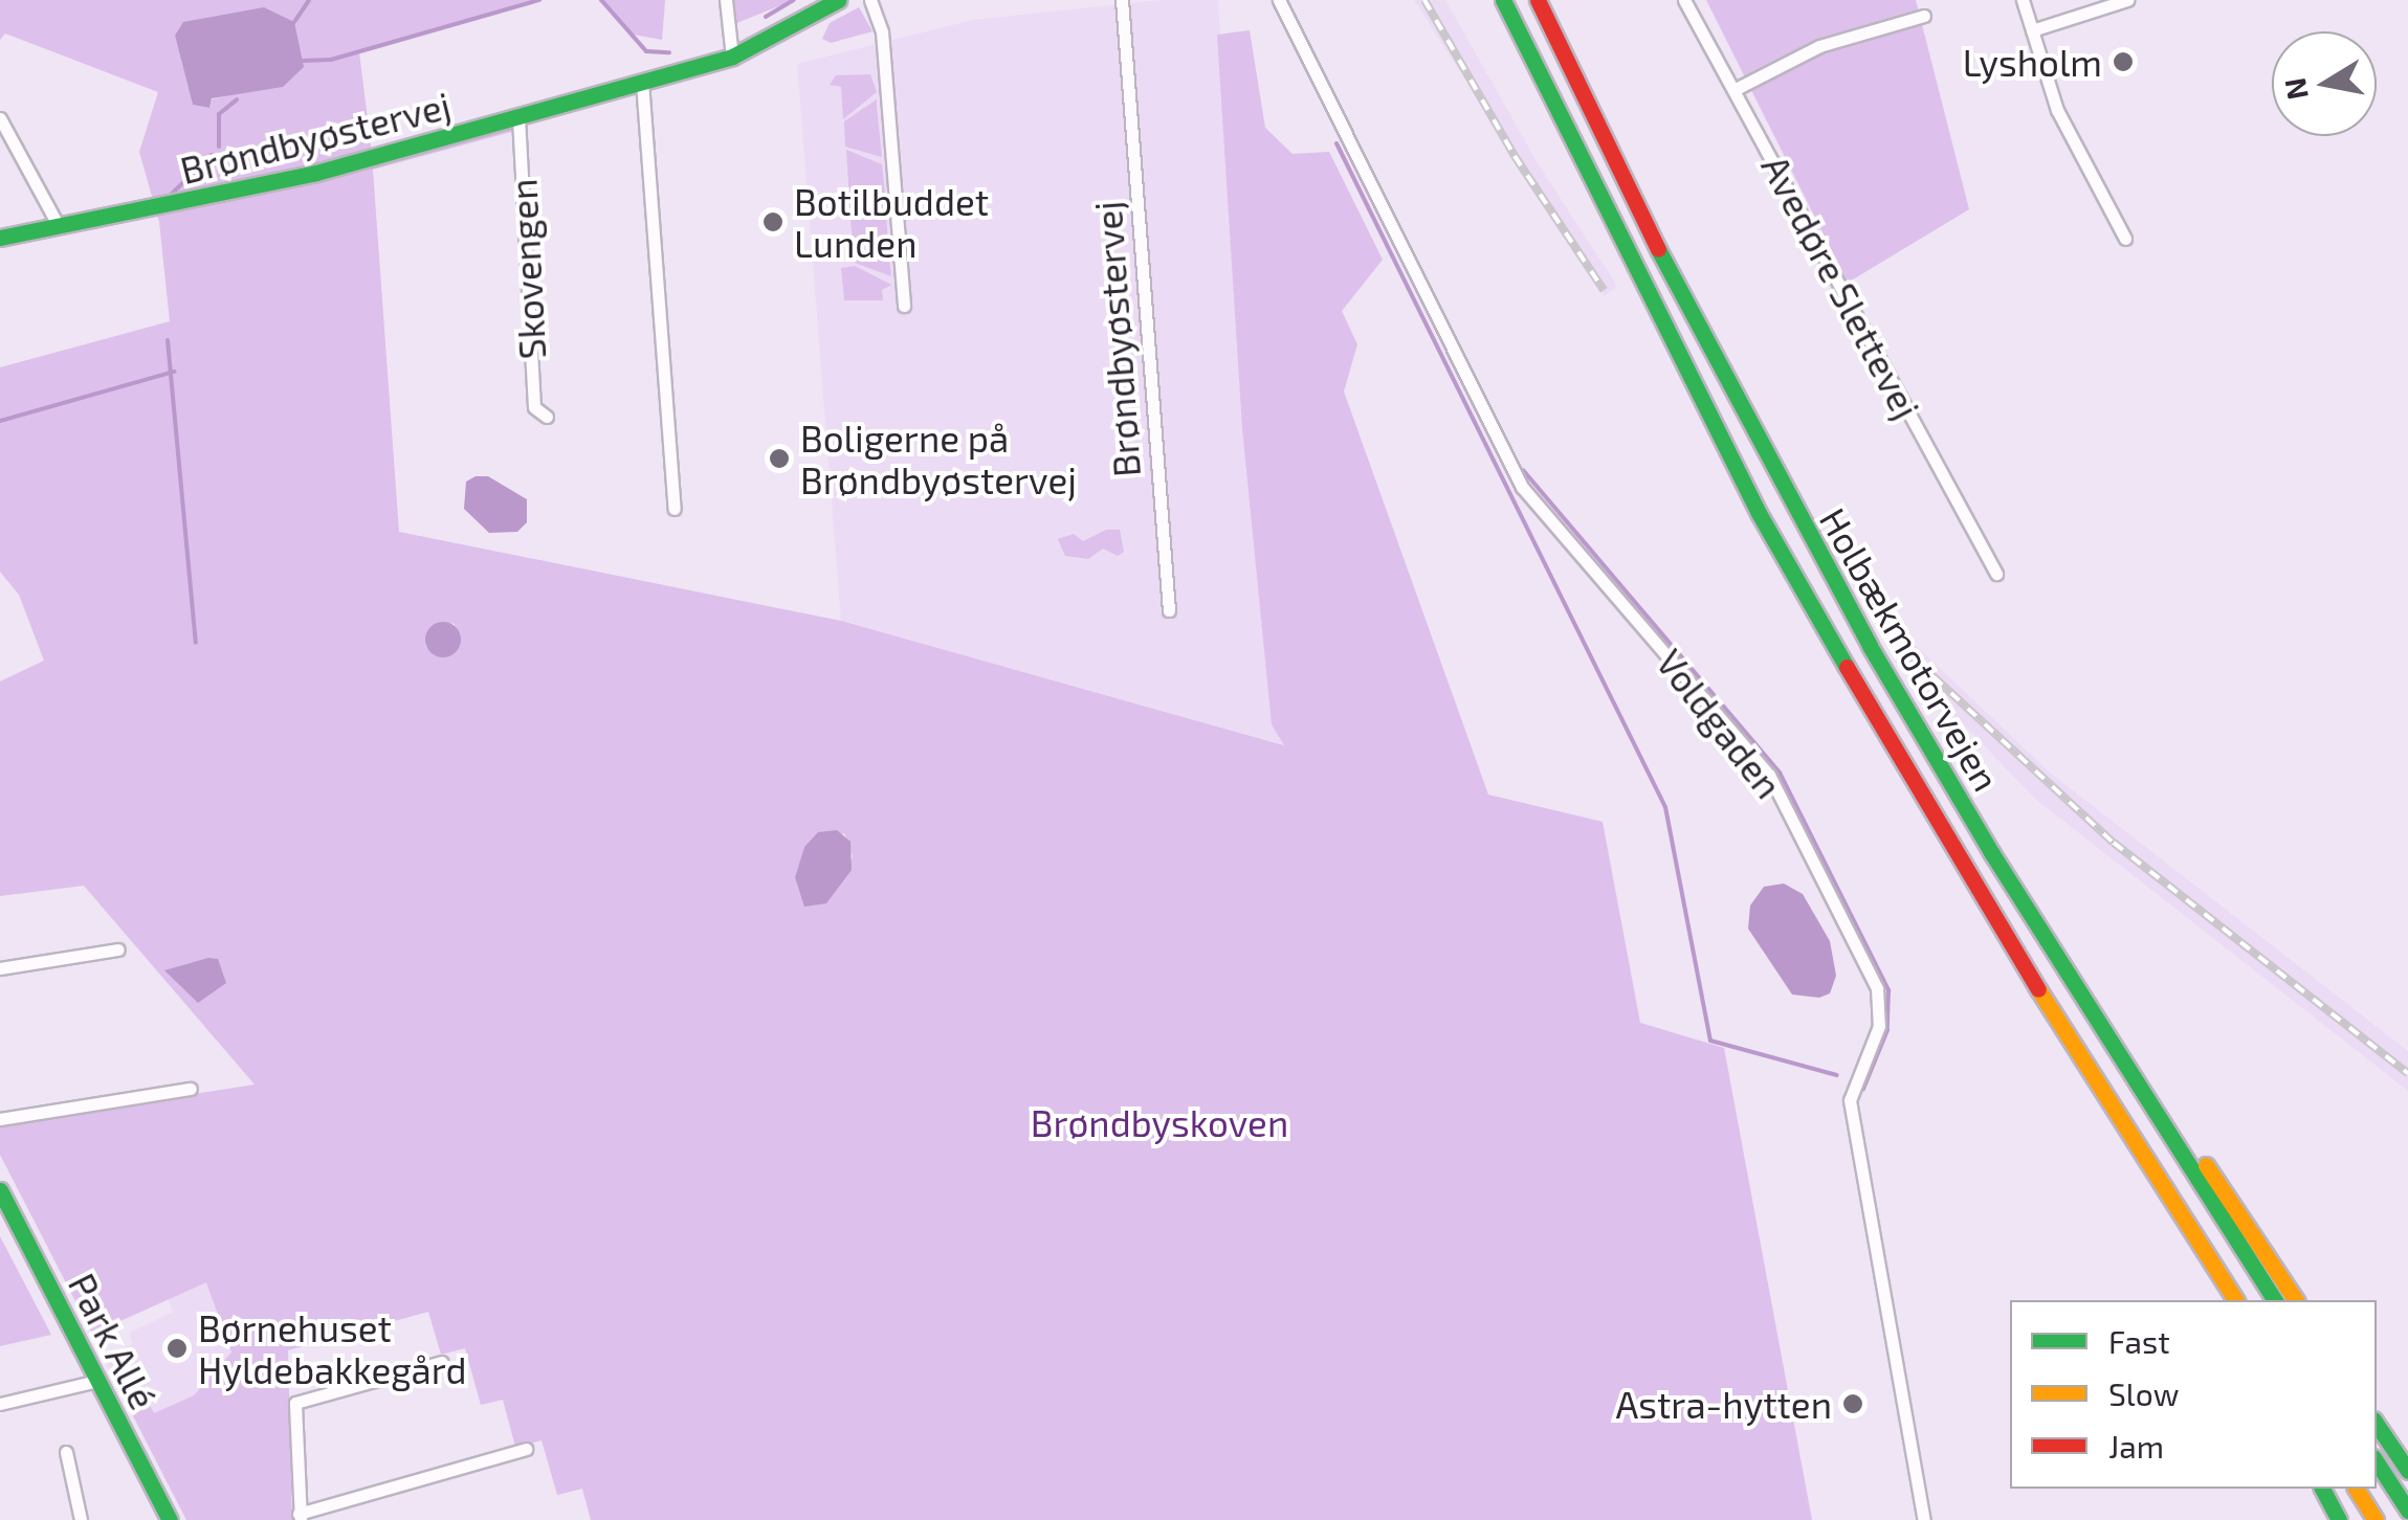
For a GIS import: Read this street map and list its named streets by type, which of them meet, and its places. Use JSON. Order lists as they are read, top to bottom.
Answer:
{
  "streets": {
    "main road": ["Brøndbyøstervej", "Holbækmotorvejen", "Park Allé"],
    "street": ["Skovengen", "Avedøre Slettevej", "Voldgaden"]
  },
  "crossings": [
    ["Brøndbyøstervej", "Skovengen"]
  ],
  "parks": ["Brøndbyskoven"],
  "places": [
    "Lysholm",
    "Botilbuddet Lunden",
    "Boligerne på Brøndbyøstervej",
    "Børnehuset Hyldebakkegård",
    "Astra-hytten"
  ],
  "legend": ["Fast", "Slow", "Jam"],
  "north": "left"
}
